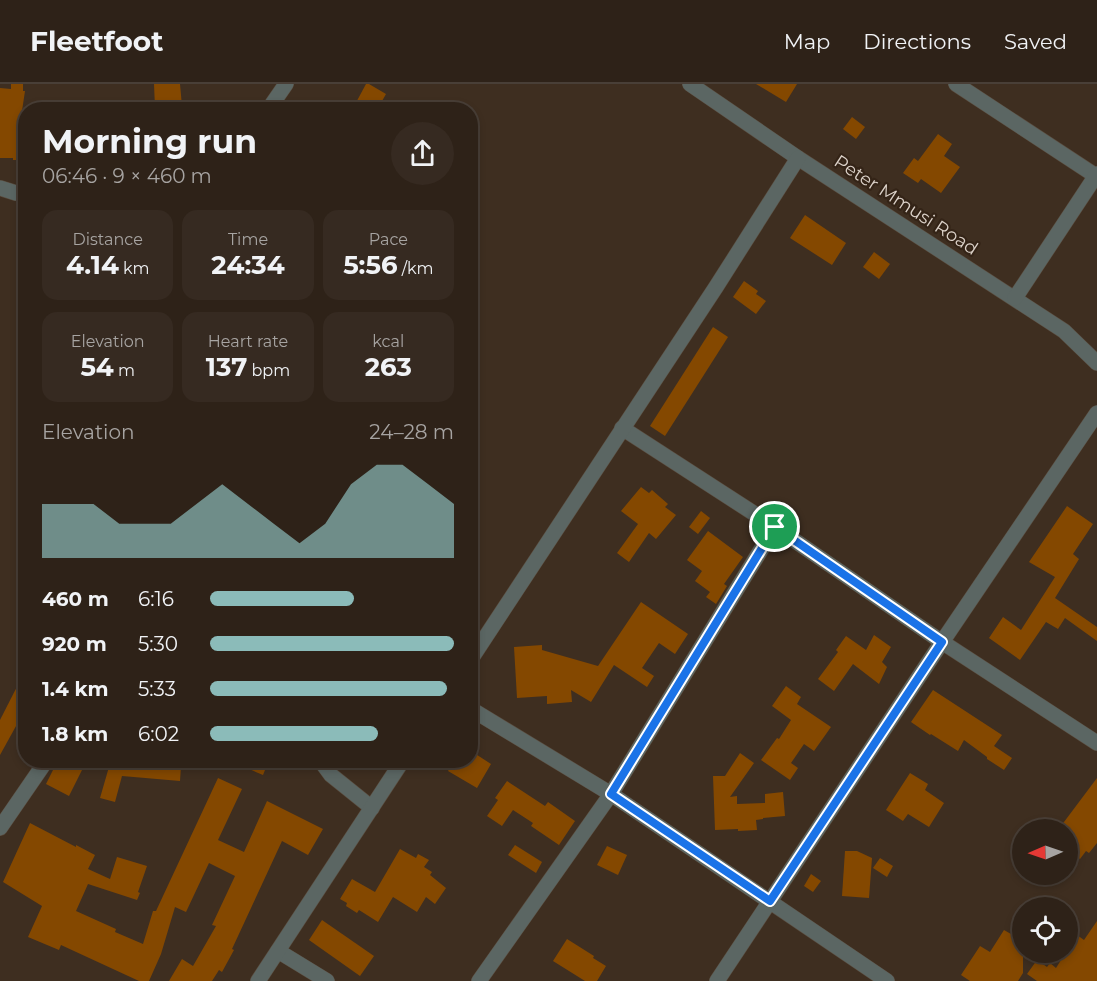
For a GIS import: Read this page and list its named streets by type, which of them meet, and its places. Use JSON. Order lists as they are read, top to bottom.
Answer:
{
  "streets": {
    "street": ["Peter Mmusi Road"]
  },
  "north": "left",
  "page": {
    "header": "Fleetfoot",
    "nav": ["Map", "Directions", "Saved"],
    "heading": ["Morning run", "06:46 · 9 × 460 m"],
    "stats": [
      ["Distance", "4.14 km"],
      ["Time", "24:34"],
      ["Pace", "5:56 /km"],
      ["Elevation", "54 m"],
      ["Heart rate", "137 bpm"],
      ["kcal", "263"]
    ],
    "chart": ["Elevation", "24–28 m"],
    "list": [
      {
        "name": "460 m",
        "note": "6:16"
      },
      {
        "name": "920 m",
        "note": "5:30"
      },
      {
        "name": "1.4 km",
        "note": "5:33"
      },
      {
        "name": "1.8 km",
        "note": "6:02"
      }
    ]
  }
}
